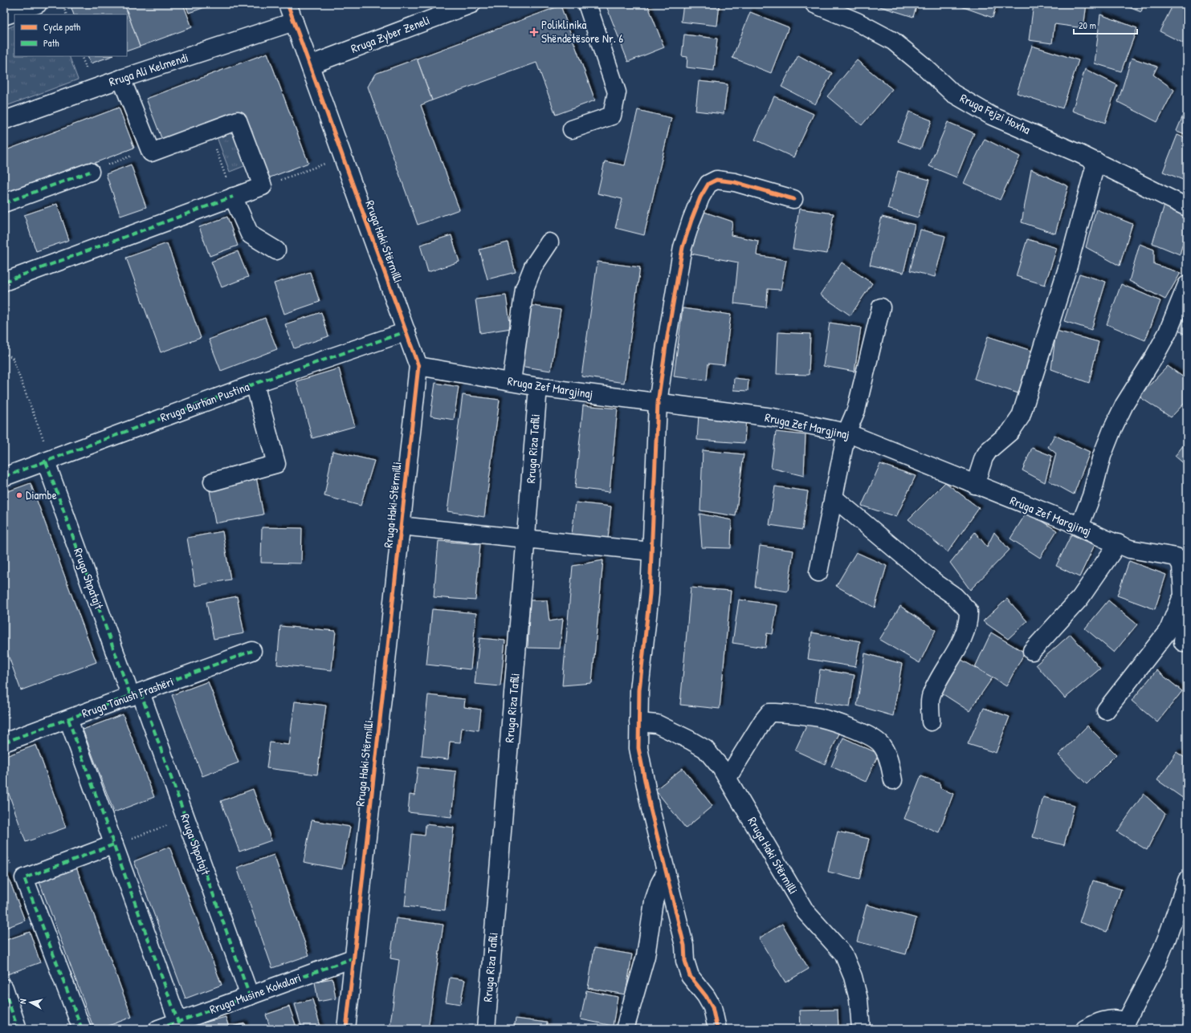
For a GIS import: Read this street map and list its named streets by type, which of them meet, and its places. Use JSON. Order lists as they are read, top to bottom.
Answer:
{
  "streets": {
    "street": [
      "Rruga Zyber Zeneli",
      "Rruga Ali Kelmendi",
      "Rruga Fejzi Hoxha",
      "Rruga Haki Stërmilli",
      "Rruga Zef Margjinaj",
      "Rruga Burhan Pustina",
      "Rruga Riza Tafili",
      "Rruga Shpatajt",
      "Rruga Tanush Frashëri",
      "Rruga Musine Kokalari"
    ]
  },
  "crossings": [
    ["Rruga Zyber Zeneli", "Rruga Haki Stërmilli"],
    ["Rruga Ali Kelmendi", "Rruga Haki Stërmilli"],
    ["Rruga Haki Stërmilli", "Rruga Zef Margjinaj"],
    ["Rruga Haki Stërmilli", "Rruga Burhan Pustina"],
    ["Rruga Haki Stërmilli", "Rruga Musine Kokalari"],
    ["Rruga Zef Margjinaj", "Rruga Riza Tafili"],
    ["Rruga Burhan Pustina", "Rruga Shpatajt"],
    ["Rruga Shpatajt", "Rruga Tanush Frashëri"],
    ["Rruga Shpatajt", "Rruga Musine Kokalari"]
  ],
  "places": {
    "health": ["Poliklinika Shëndetësore Nr. 6"],
    "other": ["Diambe"]
  },
  "legend": ["Cycle path", "Path"],
  "scale_bar": "20 m",
  "north": "left"
}
